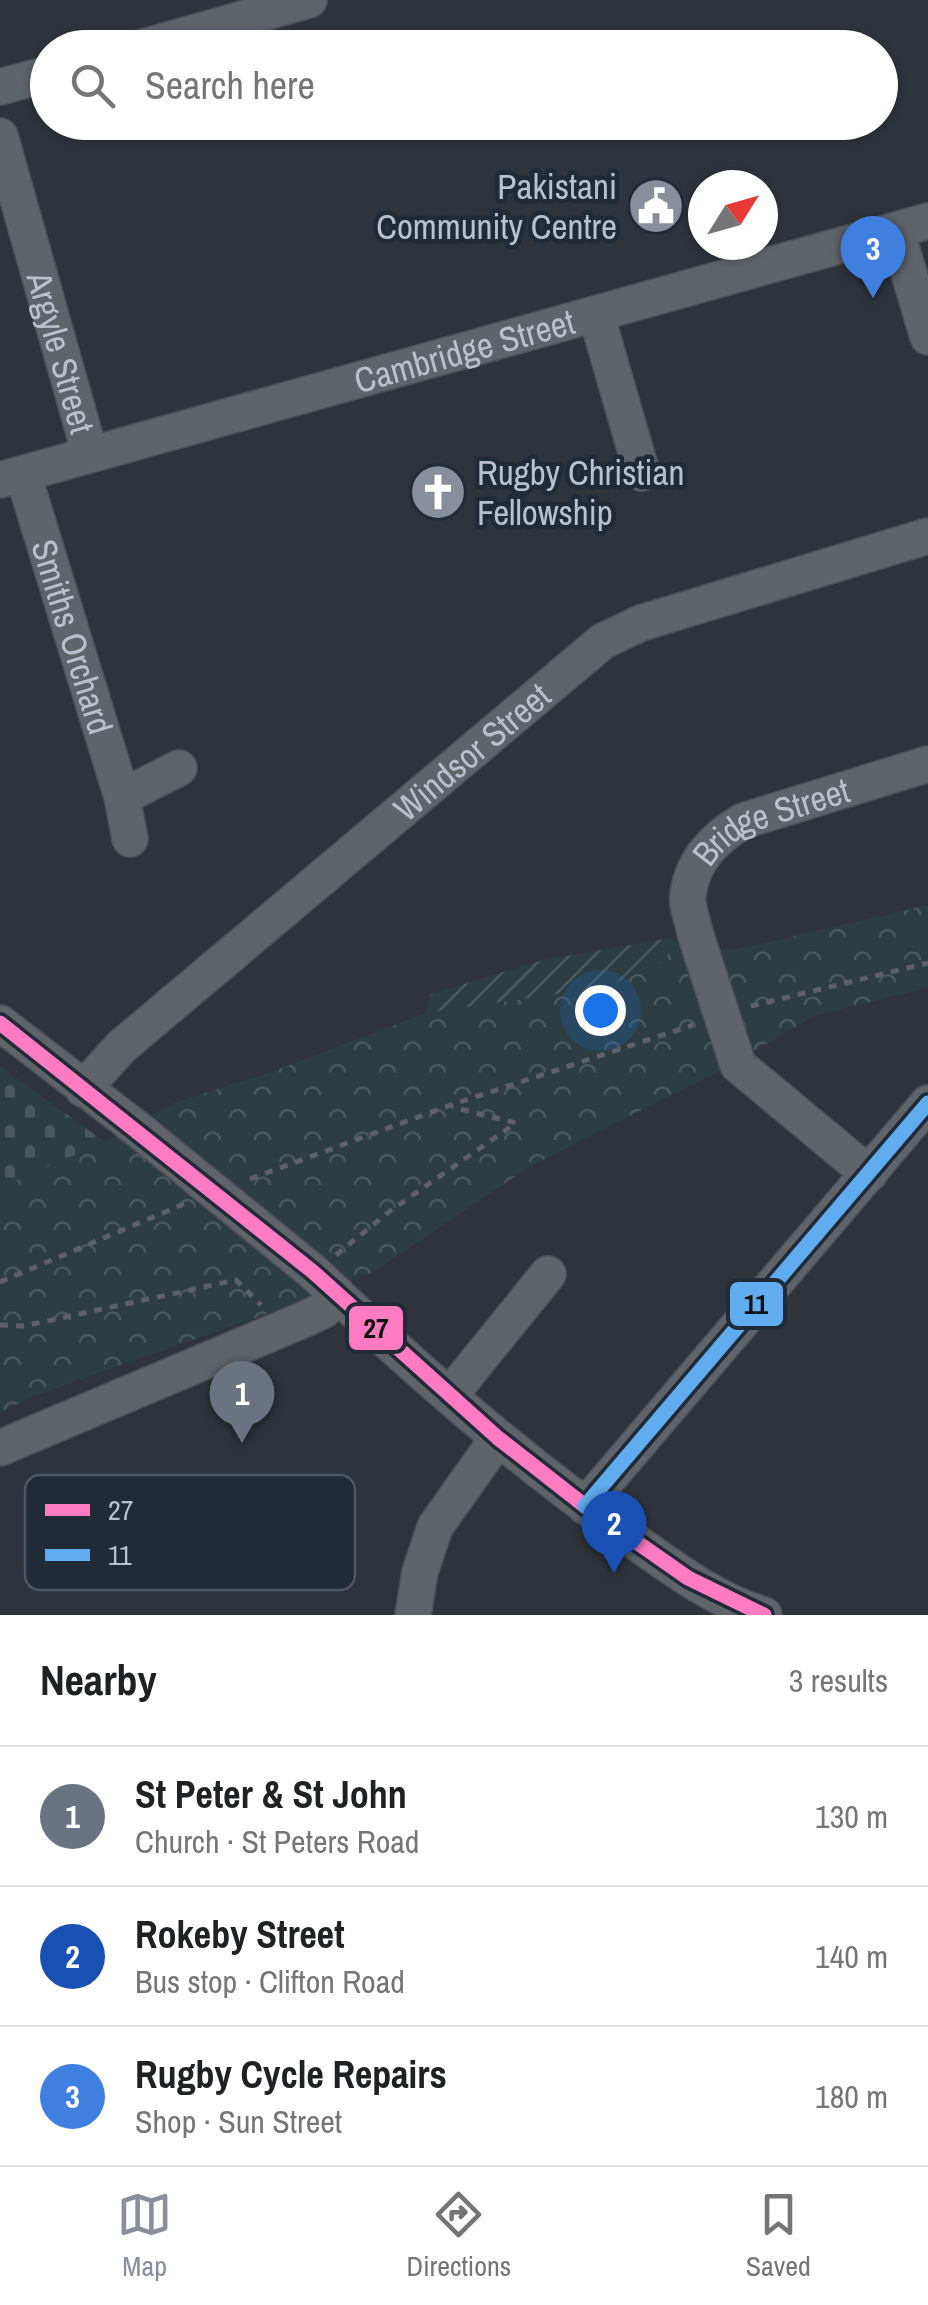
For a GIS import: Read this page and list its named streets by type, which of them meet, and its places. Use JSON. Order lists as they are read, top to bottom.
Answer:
{
  "streets": {
    "street": [
      "Cambridge Street",
      "Argyle Street",
      "Smiths Orchard",
      "Windsor Street",
      "Bridge Street"
    ]
  },
  "crossings": [
    ["Cambridge Street", "Argyle Street"],
    ["Cambridge Street", "Smiths Orchard"]
  ],
  "places": {
    "public building": ["Pakistani Community Centre"],
    "church": ["Rugby Christian Fellowship"]
  },
  "lines": ["transit line 27", "transit line 11"],
  "legend": ["27", "11"],
  "north": "top right",
  "page": {
    "search": "Search here",
    "pins": ["3", "1", "2"],
    "heading": ["Nearby", "3 results"],
    "list": [
      {
        "mark": "1",
        "name": "St Peter & St John",
        "note": "Church · St Peters Road",
        "value": "130 m"
      },
      {
        "mark": "2",
        "name": "Rokeby Street",
        "note": "Bus stop · Clifton Road",
        "value": "140 m"
      },
      {
        "mark": "3",
        "name": "Rugby Cycle Repairs",
        "note": "Shop · Sun Street",
        "value": "180 m"
      }
    ],
    "nav": ["Map", "Directions", "Saved"]
  }
}
